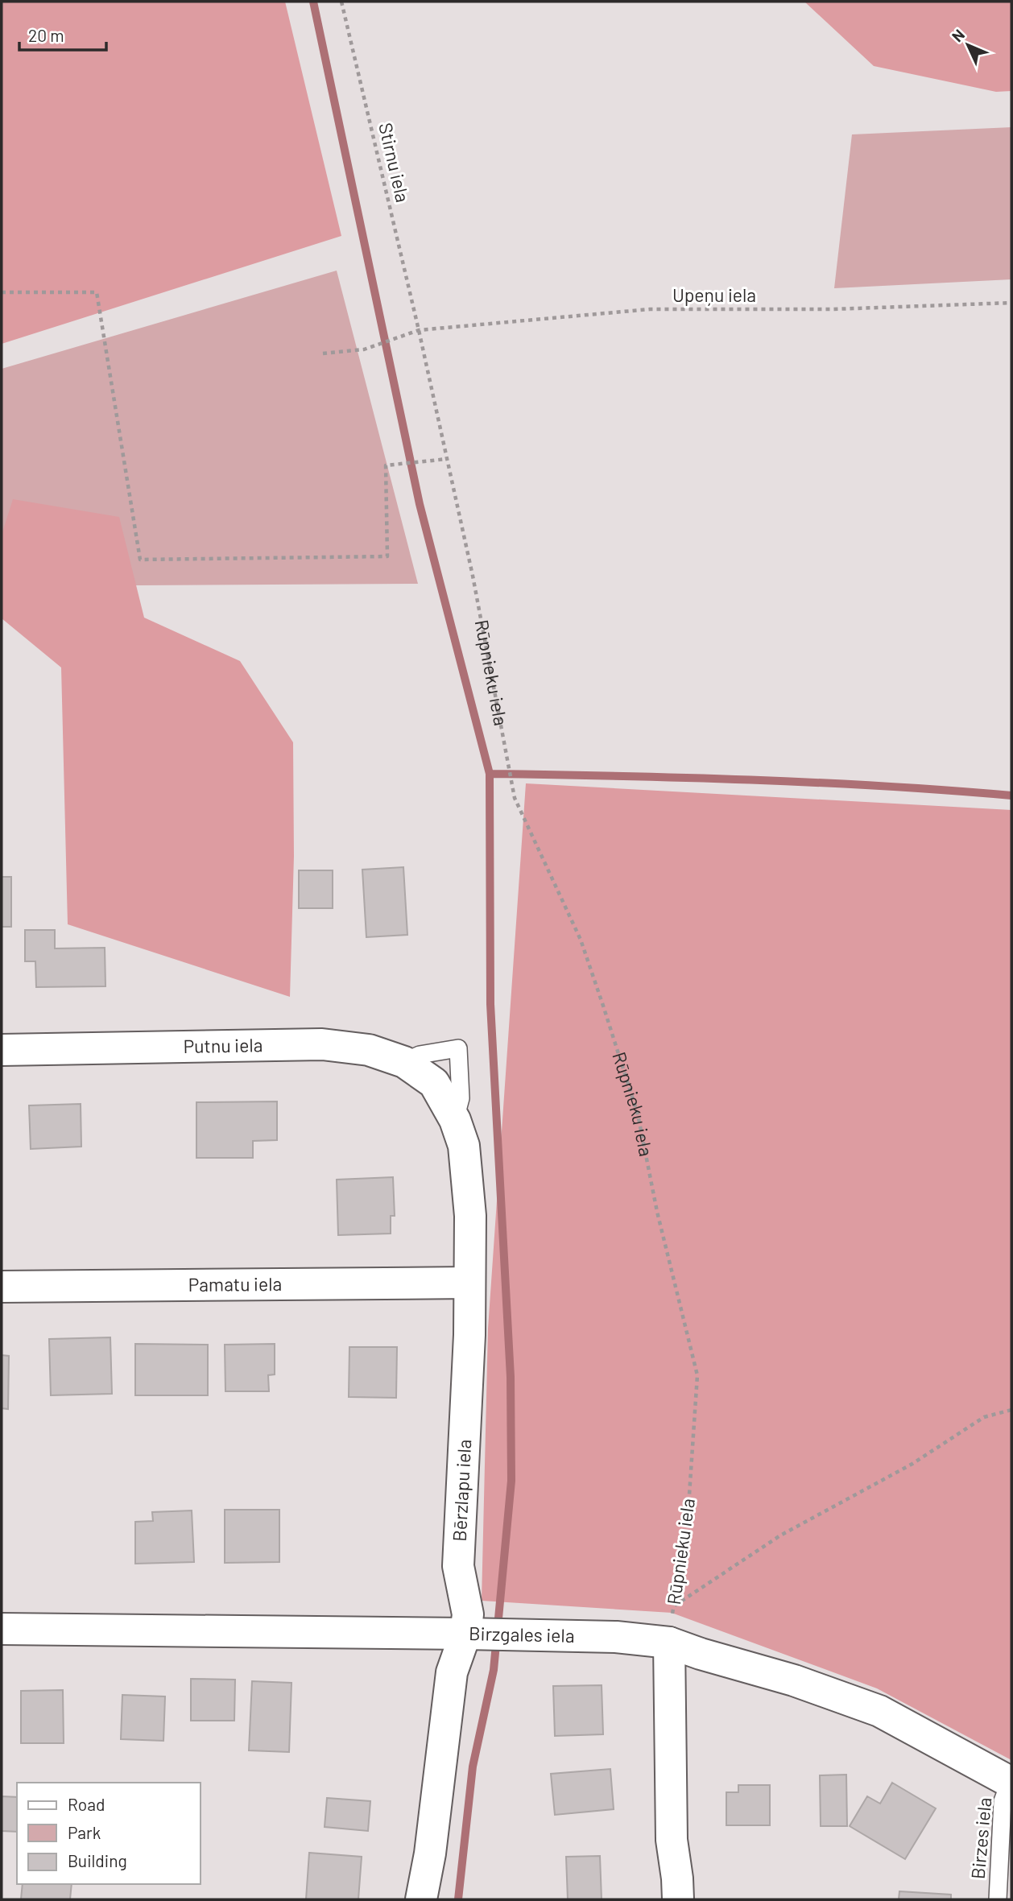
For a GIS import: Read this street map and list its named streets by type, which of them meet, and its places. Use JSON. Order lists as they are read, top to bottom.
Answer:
{
  "streets": {
    "street": [
      "Putnu iela",
      "Pamatu iela",
      "Bērzlapu iela",
      "Birzgales iela"
    ],
    "lane": ["Birzes iela"],
    "path": ["Stirnu iela", "Upeņu iela", "Rūpnieku iela"]
  },
  "crossings": [
    ["Stirnu iela", "Upeņu iela"],
    ["Stirnu iela", "Rūpnieku iela"],
    ["Upeņu iela", "Rūpnieku iela"],
    ["Rūpnieku iela", "Birzgales iela"],
    ["Putnu iela", "Bērzlapu iela"],
    ["Pamatu iela", "Bērzlapu iela"],
    ["Bērzlapu iela", "Birzgales iela"],
    ["Birzgales iela", "Birzes iela"]
  ],
  "legend": ["Road", "Park", "Building"],
  "scale_bar": "20 m",
  "north": "top left"
}
